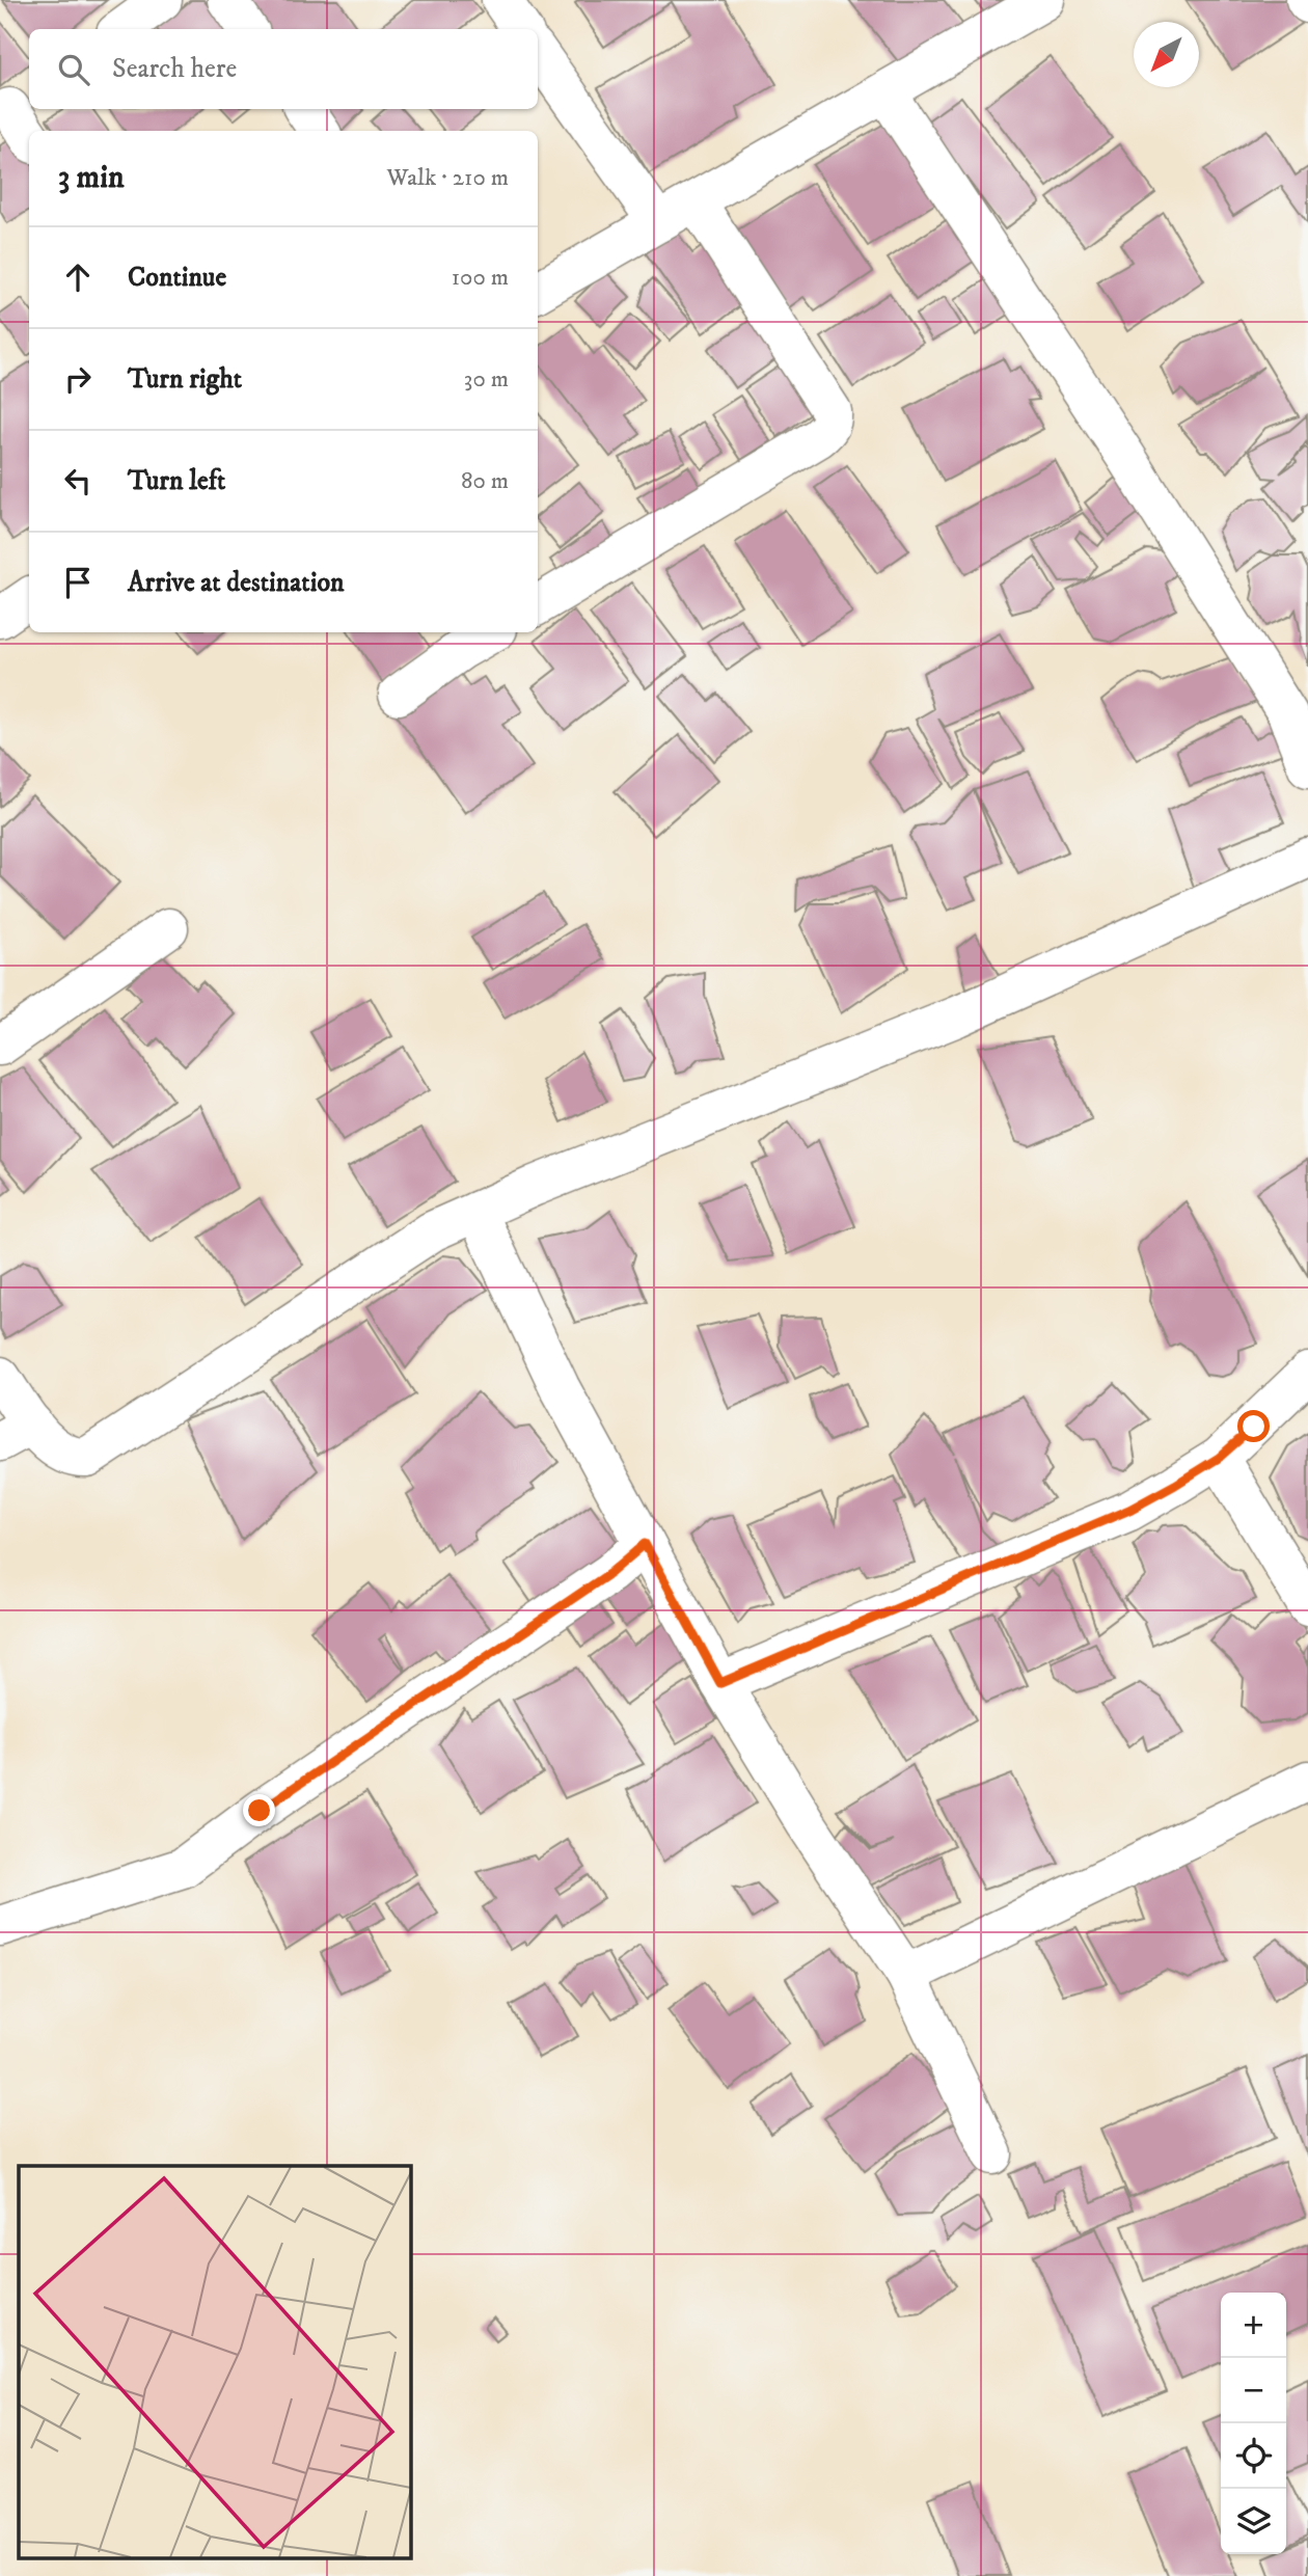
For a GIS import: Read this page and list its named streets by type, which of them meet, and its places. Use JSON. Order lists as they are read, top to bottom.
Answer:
{
  "north": "bottom left",
  "page": {
    "search": "Search here",
    "heading": ["3 min", "Walk · 210 m"],
    "list": [
      ["Continue", "100 m"],
      ["Turn right", "30 m"],
      ["Turn left", "80 m"],
      "Arrive at destination"
    ],
    "map_buttons": ["+", "−"]
  }
}
